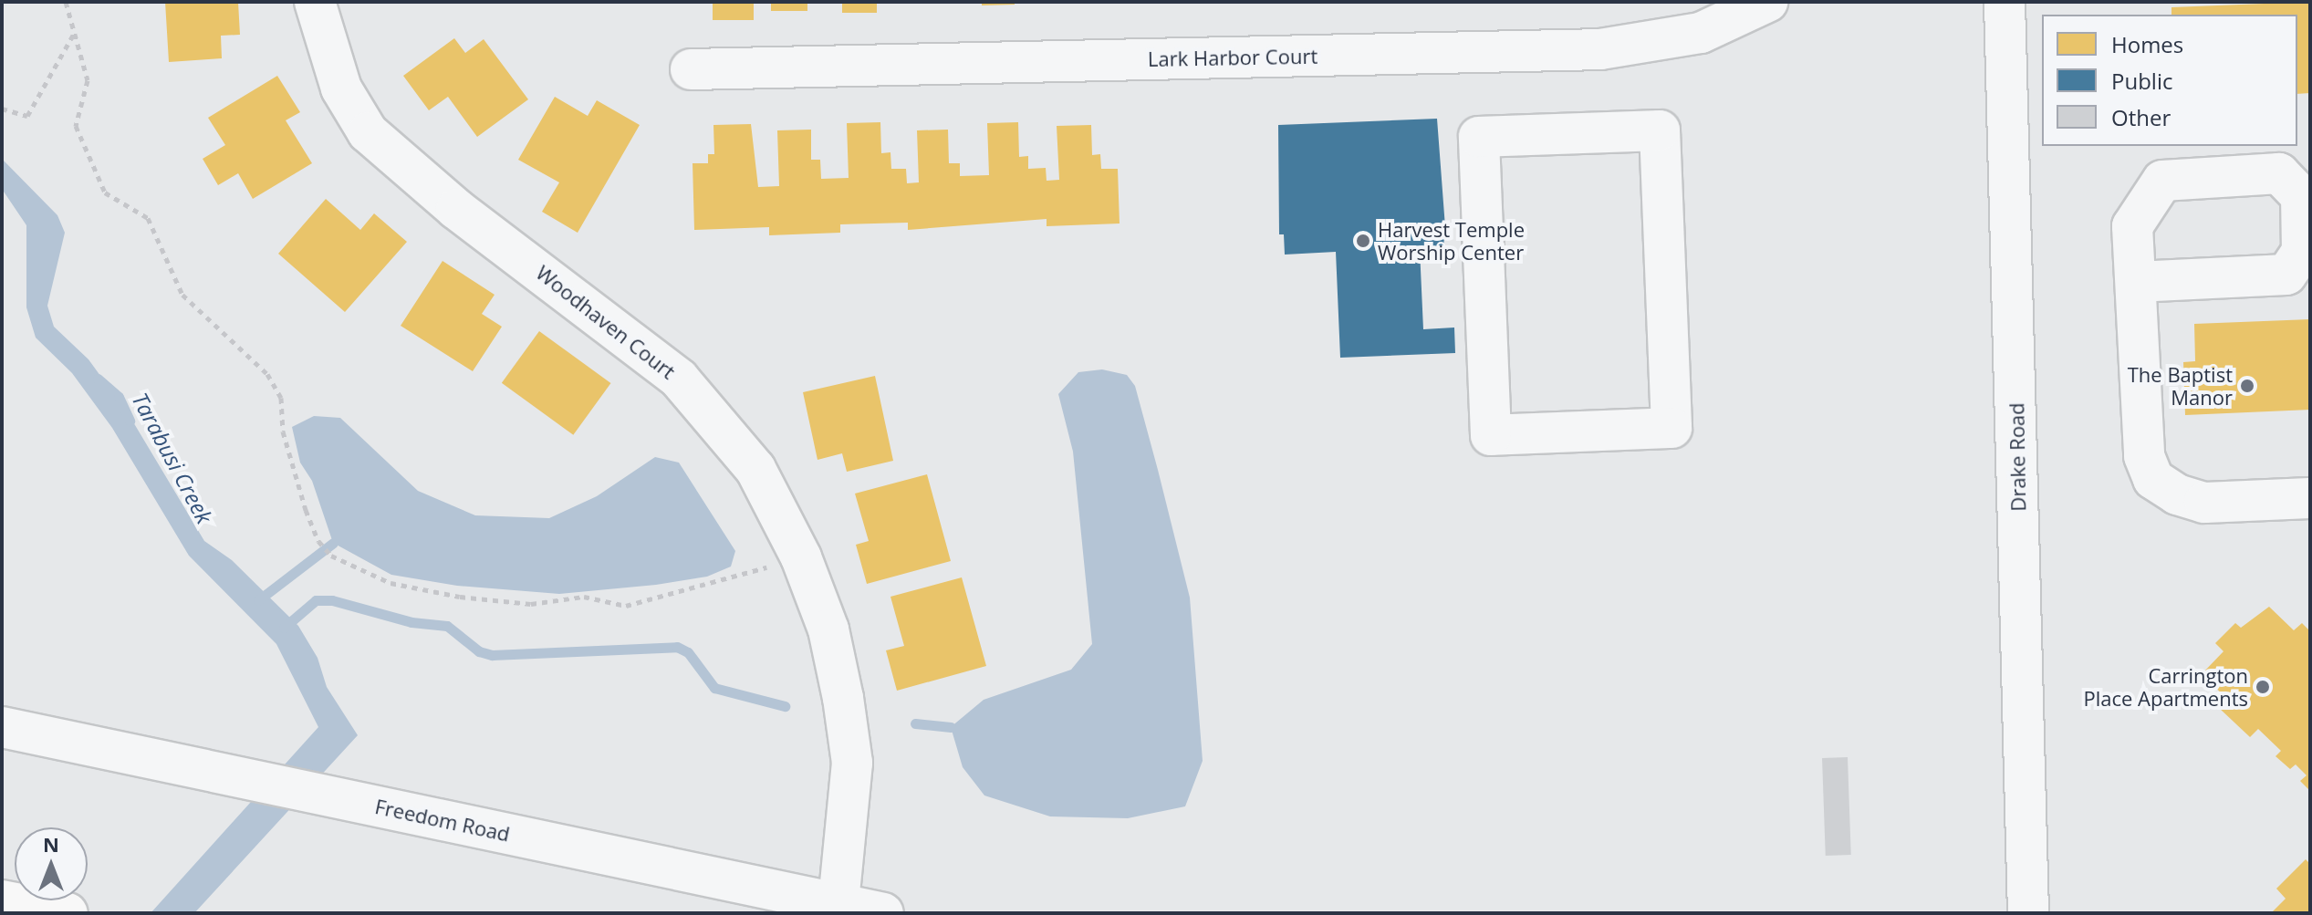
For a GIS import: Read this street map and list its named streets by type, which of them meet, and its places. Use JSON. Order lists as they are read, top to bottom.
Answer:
{
  "streets": {
    "street": [
      "Lark Harbor Court",
      "Woodhaven Court",
      "Drake Road",
      "Freedom Road"
    ]
  },
  "crossings": [
    ["Woodhaven Court", "Freedom Road"]
  ],
  "water": ["Tarabusi Creek"],
  "places": ["Harvest Temple Worship Center", "The Baptist Manor", "Carrington Place Apartments"],
  "legend": ["Homes", "Public", "Other"],
  "north": "top"
}
